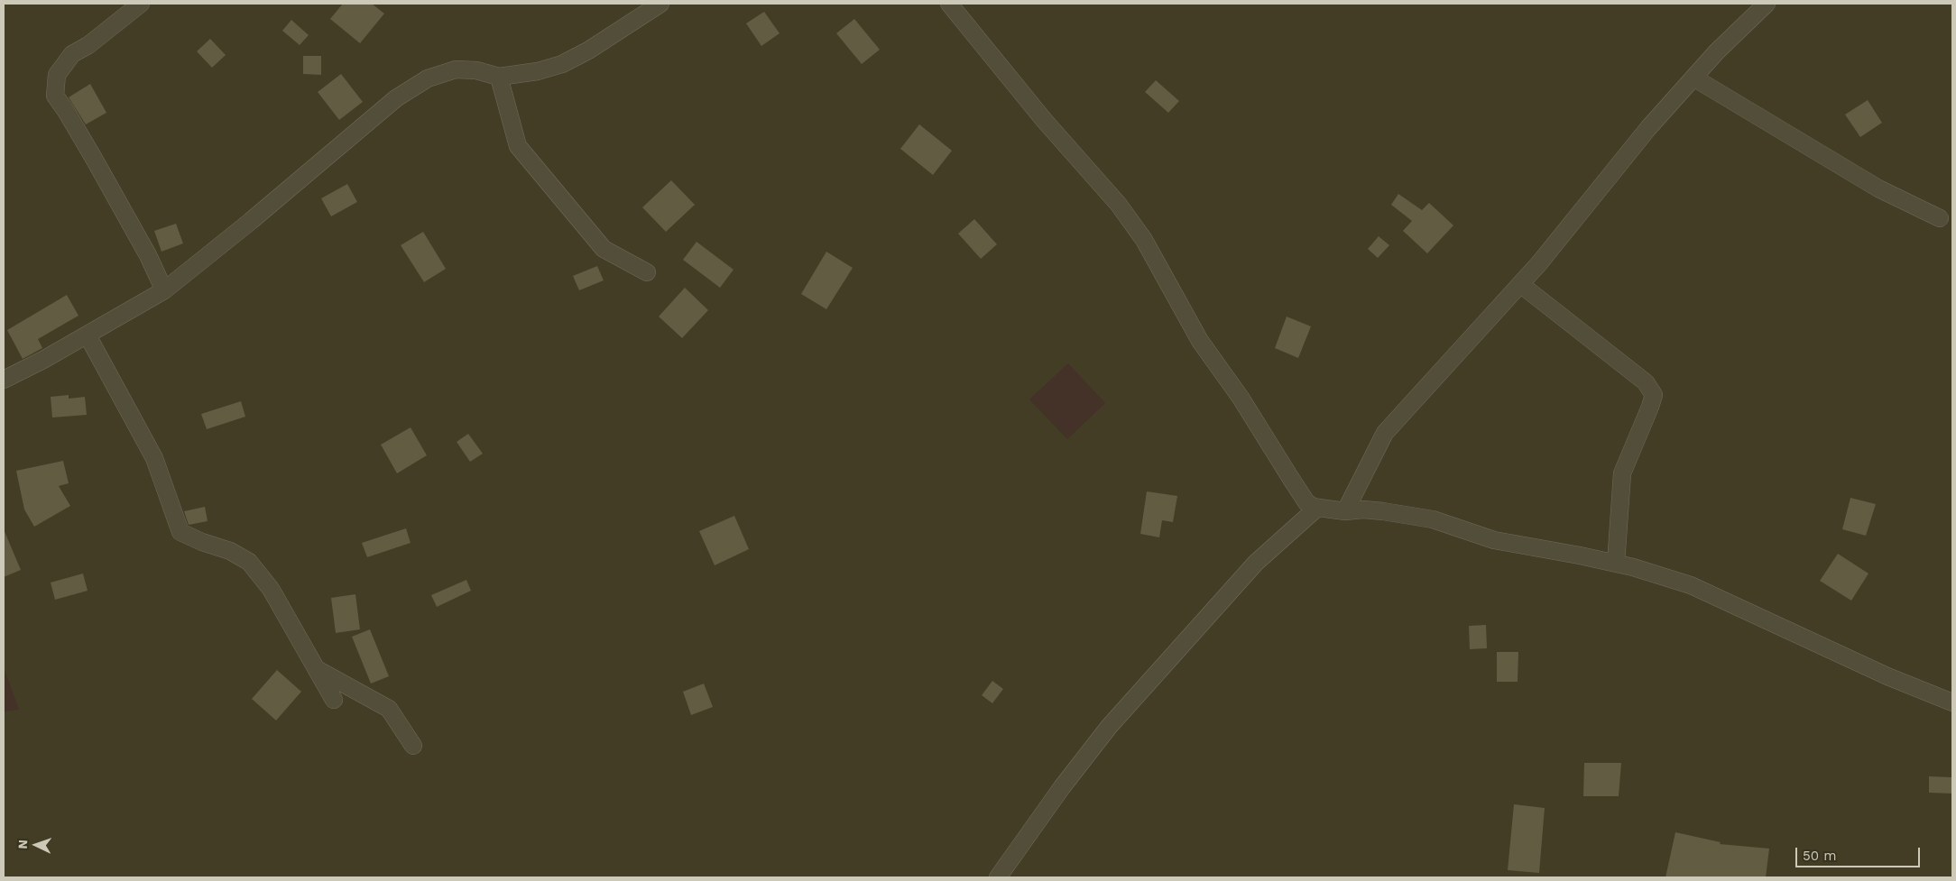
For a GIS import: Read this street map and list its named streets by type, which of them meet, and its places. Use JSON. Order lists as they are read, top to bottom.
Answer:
{
  "scale_bar": "50 m",
  "north": "left"
}
